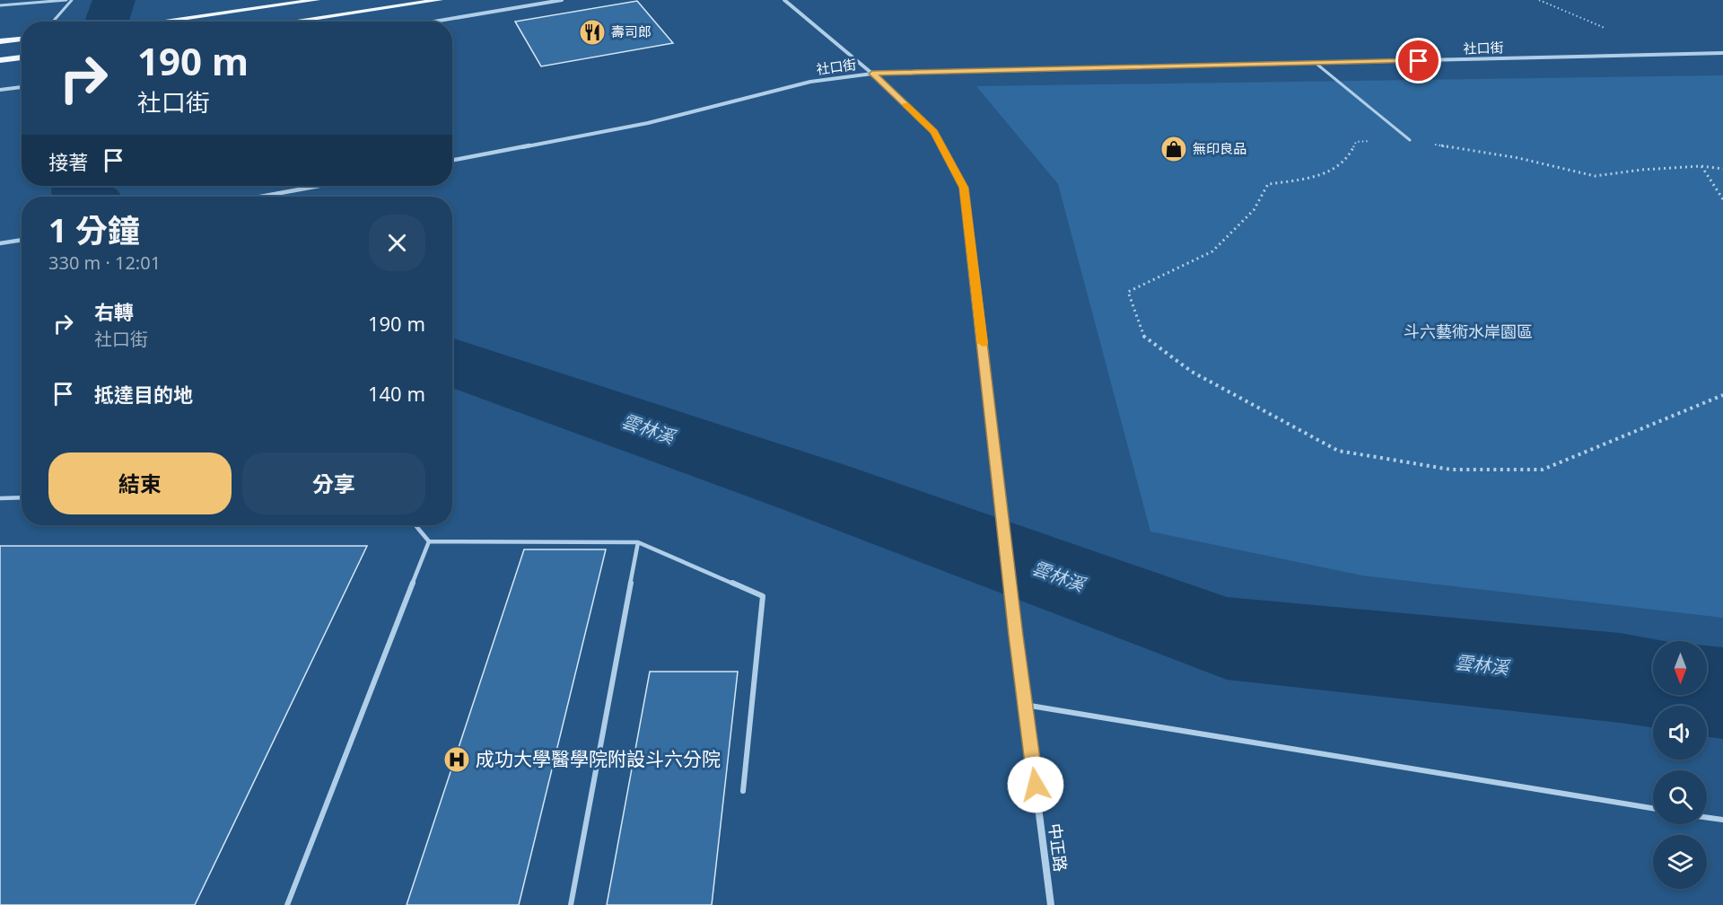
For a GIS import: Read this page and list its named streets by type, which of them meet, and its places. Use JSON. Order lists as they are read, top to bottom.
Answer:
{
  "streets": {
    "street": ["社口街", "中正路"]
  },
  "crossings": [
    ["社口街", "中正路"]
  ],
  "water": ["雲林溪"],
  "parks": ["斗六藝術水岸園區"],
  "places": {
    "restaurant": ["壽司郎"],
    "shop": ["無印良品"],
    "hospital": ["成功大學醫學院附設斗六分院"]
  },
  "north": "bottom",
  "page": {
    "turn": ["190 m", "社口街"],
    "then": "接著",
    "heading": ["1 分鐘", "330 m · 12:01"],
    "list": [
      {
        "name": "右轉",
        "note": "社口街",
        "value": "190 m"
      },
      {
        "name": "抵達目的地",
        "value": "140 m"
      }
    ],
    "buttons": ["結束", "分享"]
  }
}
